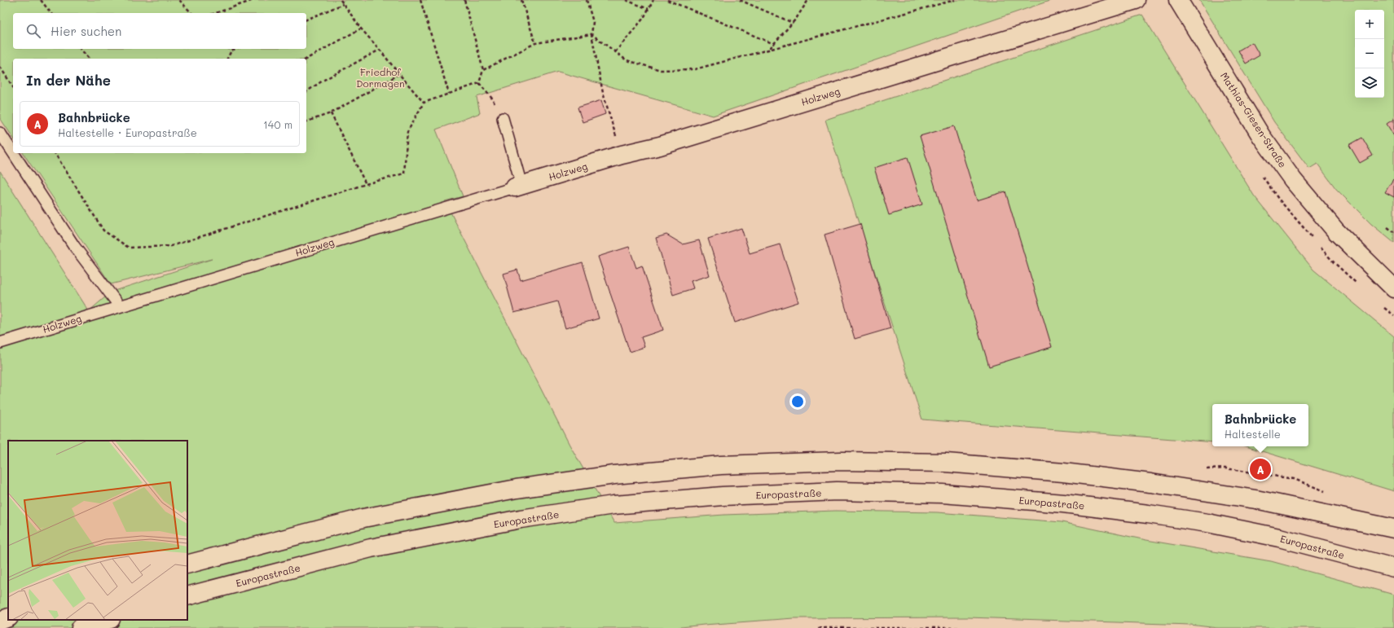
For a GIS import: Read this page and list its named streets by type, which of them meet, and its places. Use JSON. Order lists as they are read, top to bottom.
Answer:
{
  "streets": {
    "main road": ["Holzweg", "Mathias-Giesen-Straße", "Europastraße"]
  },
  "parks": ["Friedhof Dormagen"],
  "page": {
    "map_buttons": ["+", "−"],
    "search": "Hier suchen",
    "heading": "In der Nähe",
    "list": [
      {
        "mark": "A",
        "name": "Bahnbrücke",
        "note": "Haltestelle · Europastraße",
        "value": "140 m"
      }
    ],
    "popup": ["Bahnbrücke", "Haltestelle"],
    "pins": "A"
  }
}
